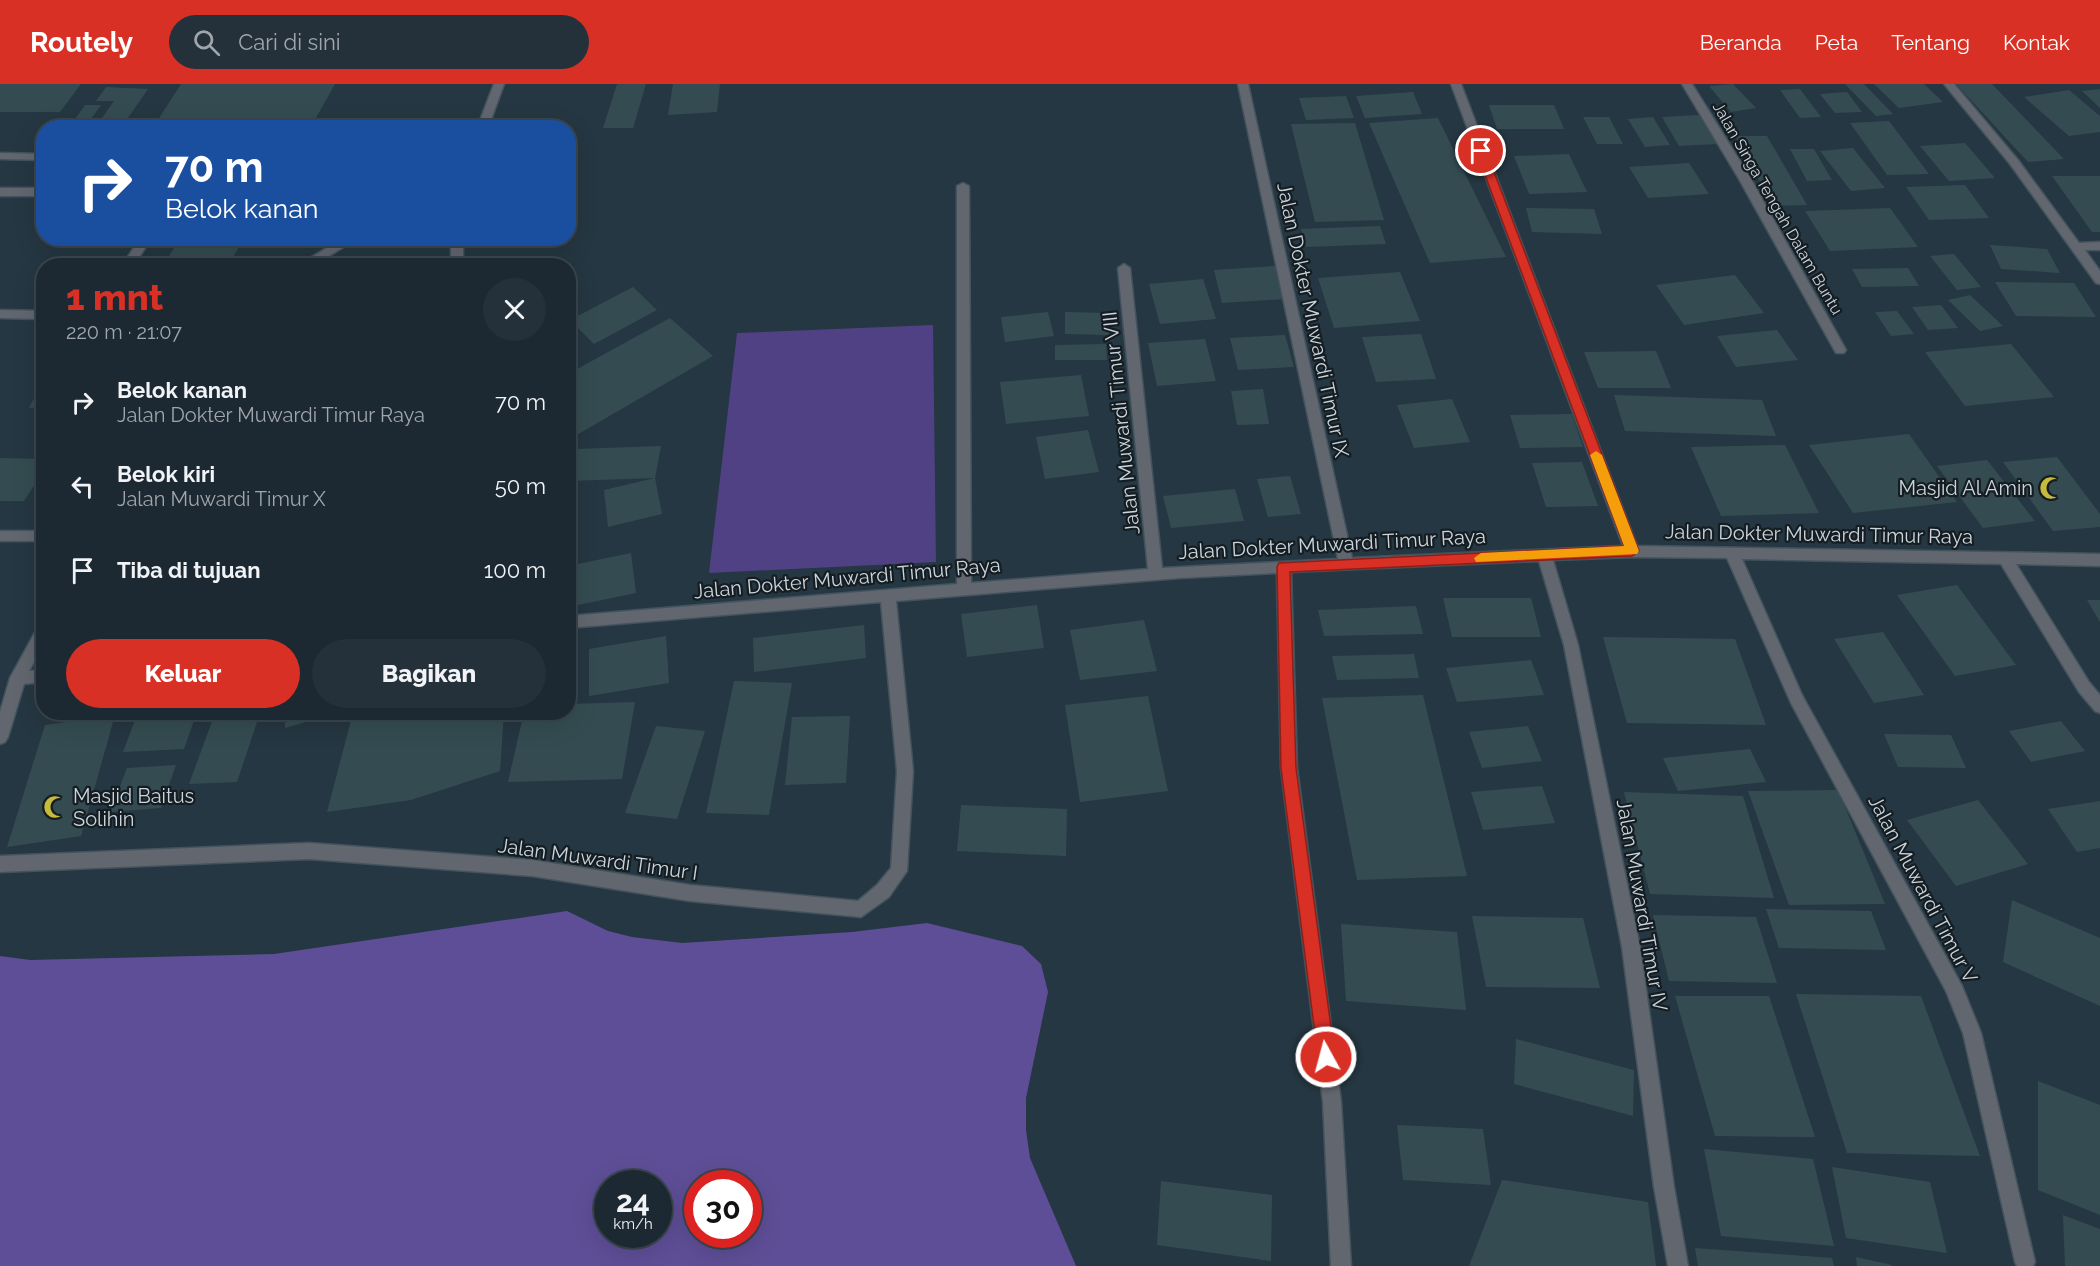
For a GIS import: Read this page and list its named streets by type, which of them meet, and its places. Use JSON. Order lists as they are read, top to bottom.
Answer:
{
  "streets": {
    "street": [
      "Jalan Singa Tengah Dalam Buntu",
      "Jalan Dokter Muwardi Timur IX",
      "Jalan Muwardi Timur VIII",
      "Jalan Dokter Muwardi Timur Raya",
      "Jalan Muwardi Timur I",
      "Jalan Muwardi Timur V",
      "Jalan Muwardi Timur IV"
    ]
  },
  "crossings": [
    ["Jalan Dokter Muwardi Timur IX", "Jalan Dokter Muwardi Timur Raya"],
    ["Jalan Muwardi Timur VIII", "Jalan Dokter Muwardi Timur Raya"],
    ["Jalan Dokter Muwardi Timur Raya", "Jalan Muwardi Timur I"],
    ["Jalan Dokter Muwardi Timur Raya", "Jalan Muwardi Timur V"],
    ["Jalan Dokter Muwardi Timur Raya", "Jalan Muwardi Timur IV"]
  ],
  "places": {
    "mosque": ["Masjid Al Amin", "Masjid Baitus Solihin"]
  },
  "page": {
    "header": "Routely",
    "search": "Cari di sini",
    "nav": [
      "Beranda",
      "Peta",
      "Tentang",
      "Kontak"
    ],
    "turn": ["70 m", "Belok kanan"],
    "heading": ["1 mnt", "220 m · 21:07"],
    "list": [
      {
        "name": "Belok kanan",
        "note": "Jalan Dokter Muwardi Timur Raya",
        "value": "70 m"
      },
      {
        "name": "Belok kiri",
        "note": "Jalan Muwardi Timur X",
        "value": "50 m"
      },
      {
        "name": "Tiba di tujuan",
        "value": "100 m"
      }
    ],
    "buttons": ["Keluar", "Bagikan"],
    "speed": "24 km/h",
    "limit": "30"
  }
}
